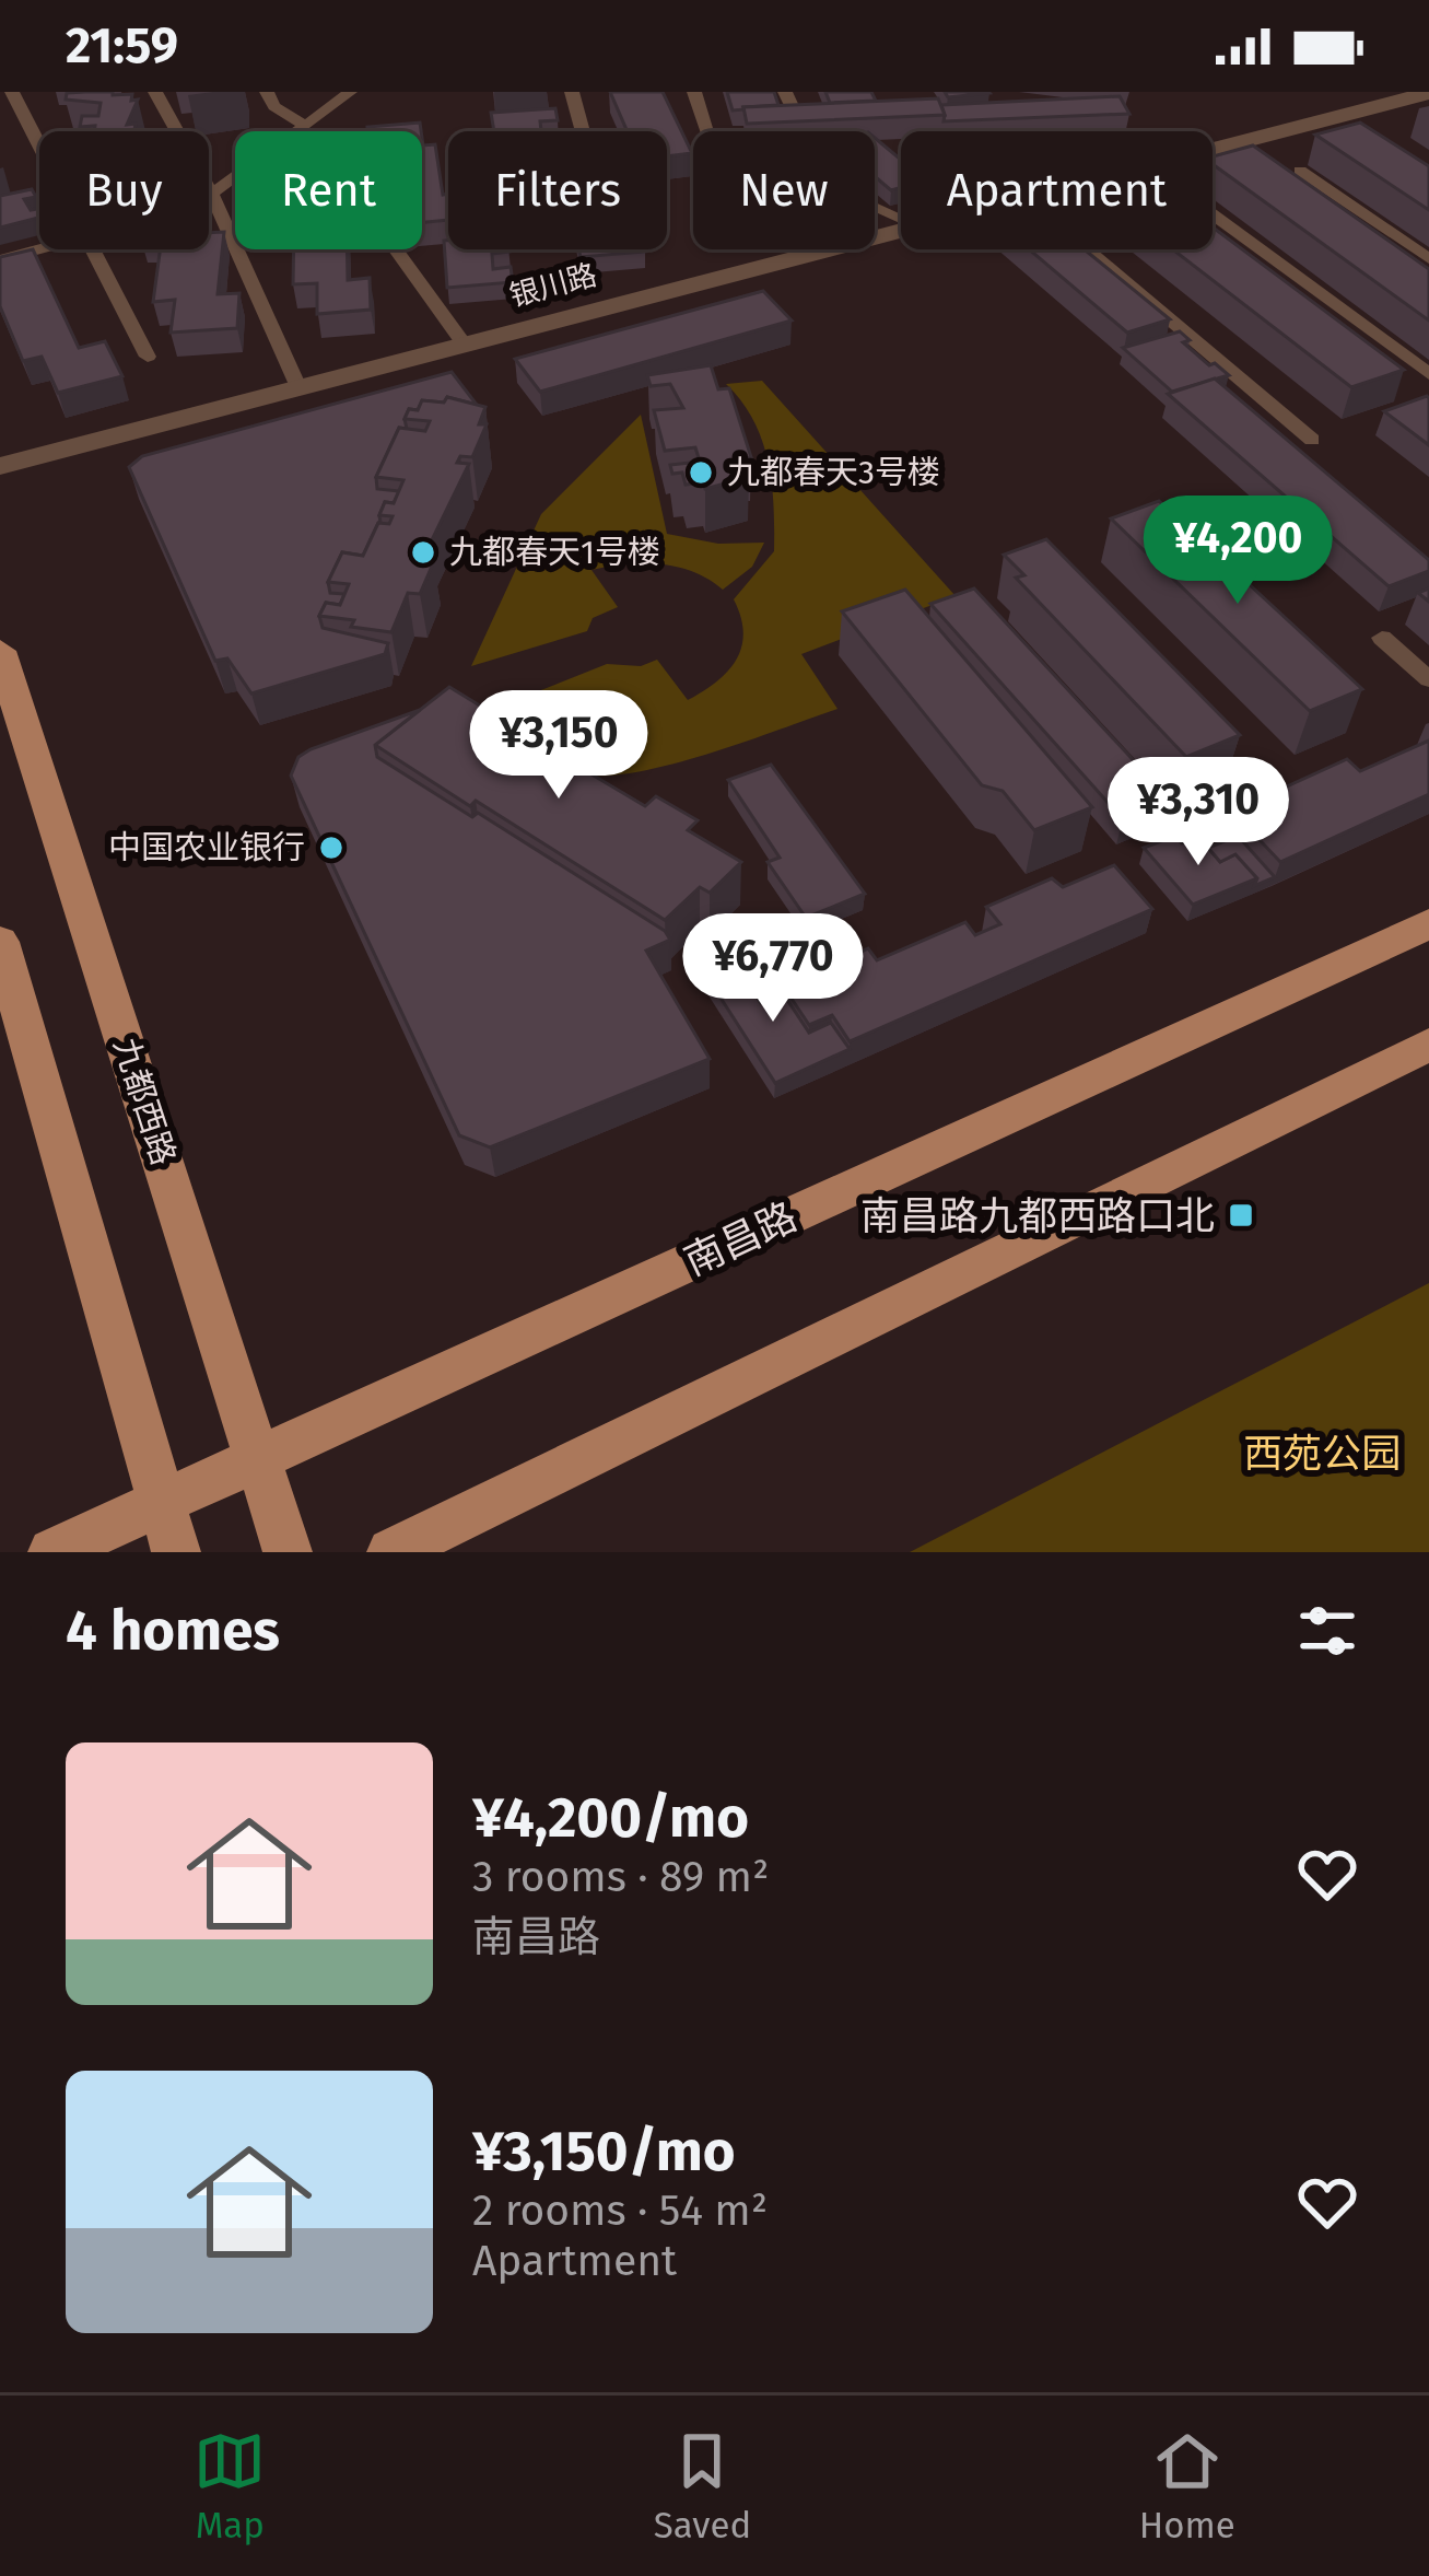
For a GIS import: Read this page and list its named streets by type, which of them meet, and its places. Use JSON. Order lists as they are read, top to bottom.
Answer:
{
  "streets": {
    "main road": ["九都西路", "南昌路"],
    "street": ["银川路"]
  },
  "crossings": [
    ["九都西路", "南昌路"]
  ],
  "parks": ["西苑公园"],
  "places": {
    "other": ["九都春天3号楼", "九都春天1号楼", "中国农业银行"],
    "transit": ["南昌路九都西路口北"]
  },
  "page": {
    "status": "21:59",
    "chip": [
      "Buy",
      "Rent",
      "Filters",
      "New",
      "Apartment"
    ],
    "price": [
      "¥4,200",
      "¥3,150",
      "¥3,310",
      "¥6,770"
    ],
    "heading": "4 homes",
    "list": [
      {
        "name": "¥4,200/mo",
        "note": "3 rooms · 89 m² · 南昌路"
      },
      {
        "name": "¥3,150/mo",
        "note": "2 rooms · 54 m² · Apartment"
      }
    ],
    "tabs": ["Map", "Saved", "Home"]
  }
}
